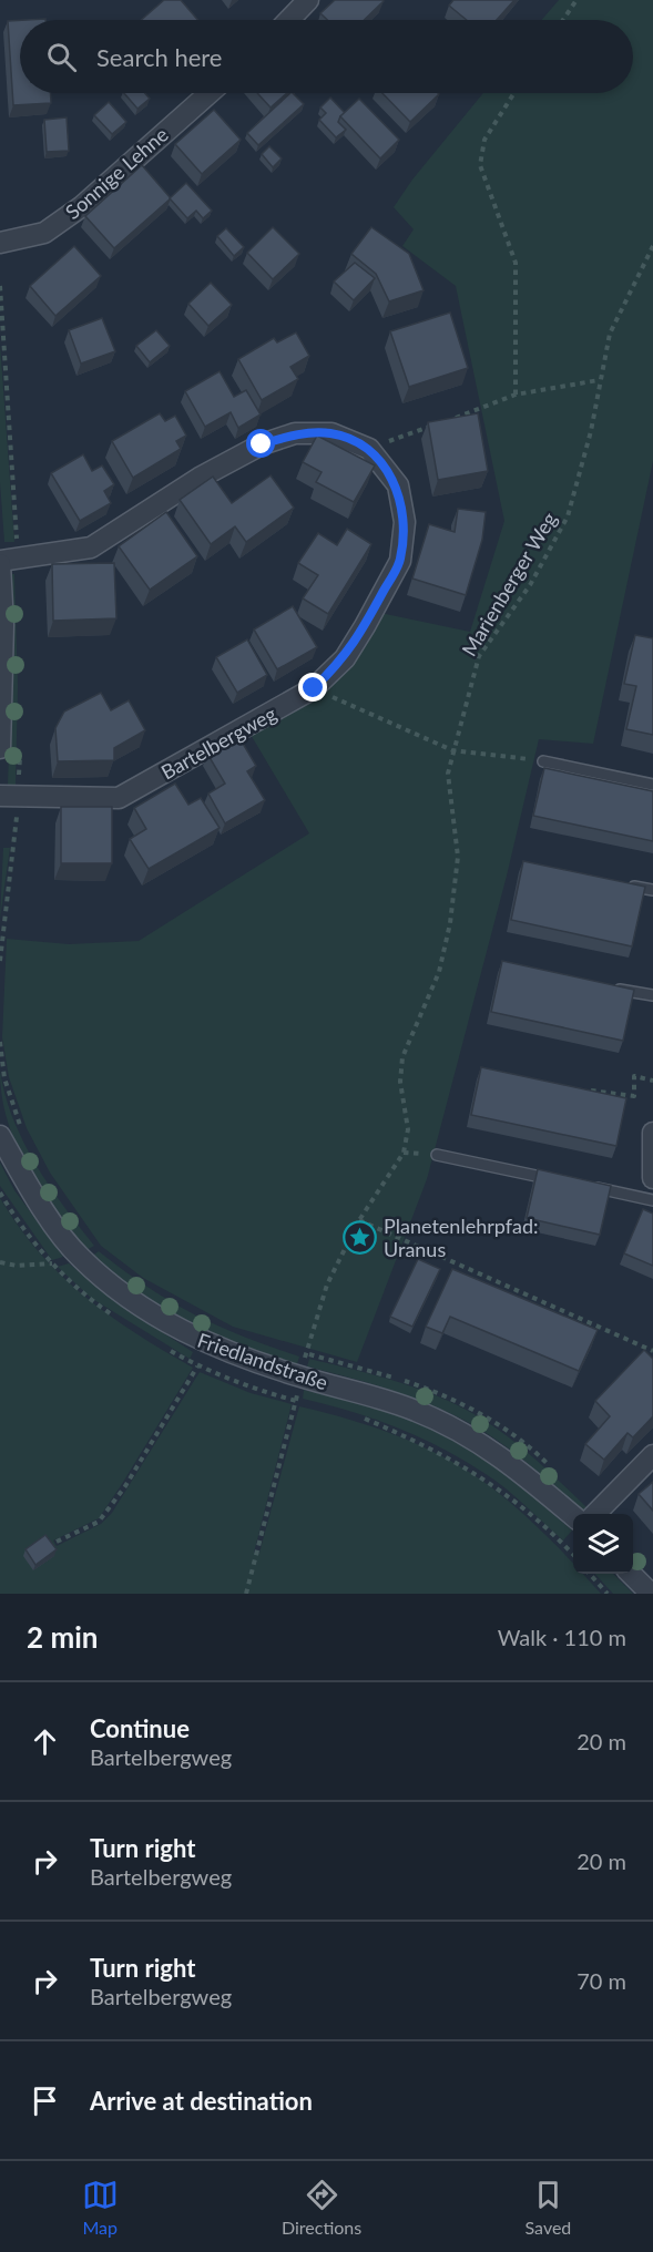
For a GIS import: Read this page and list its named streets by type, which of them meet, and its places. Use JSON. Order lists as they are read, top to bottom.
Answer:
{
  "streets": {
    "street": ["Sonnige Lehne", "Bartelbergweg", "Friedlandstraße"],
    "path": ["Marienberger Weg"]
  },
  "places": {
    "place": ["Planetenlehrpfad: Uranus"]
  },
  "page": {
    "search": "Search here",
    "heading": ["2 min", "Walk · 110 m"],
    "list": [
      ["Continue", "Bartelbergweg", "20 m"],
      ["Turn right", "Bartelbergweg", "20 m"],
      ["Turn right", "Bartelbergweg", "70 m"],
      "Arrive at destination"
    ],
    "nav": ["Map", "Directions", "Saved"]
  }
}
